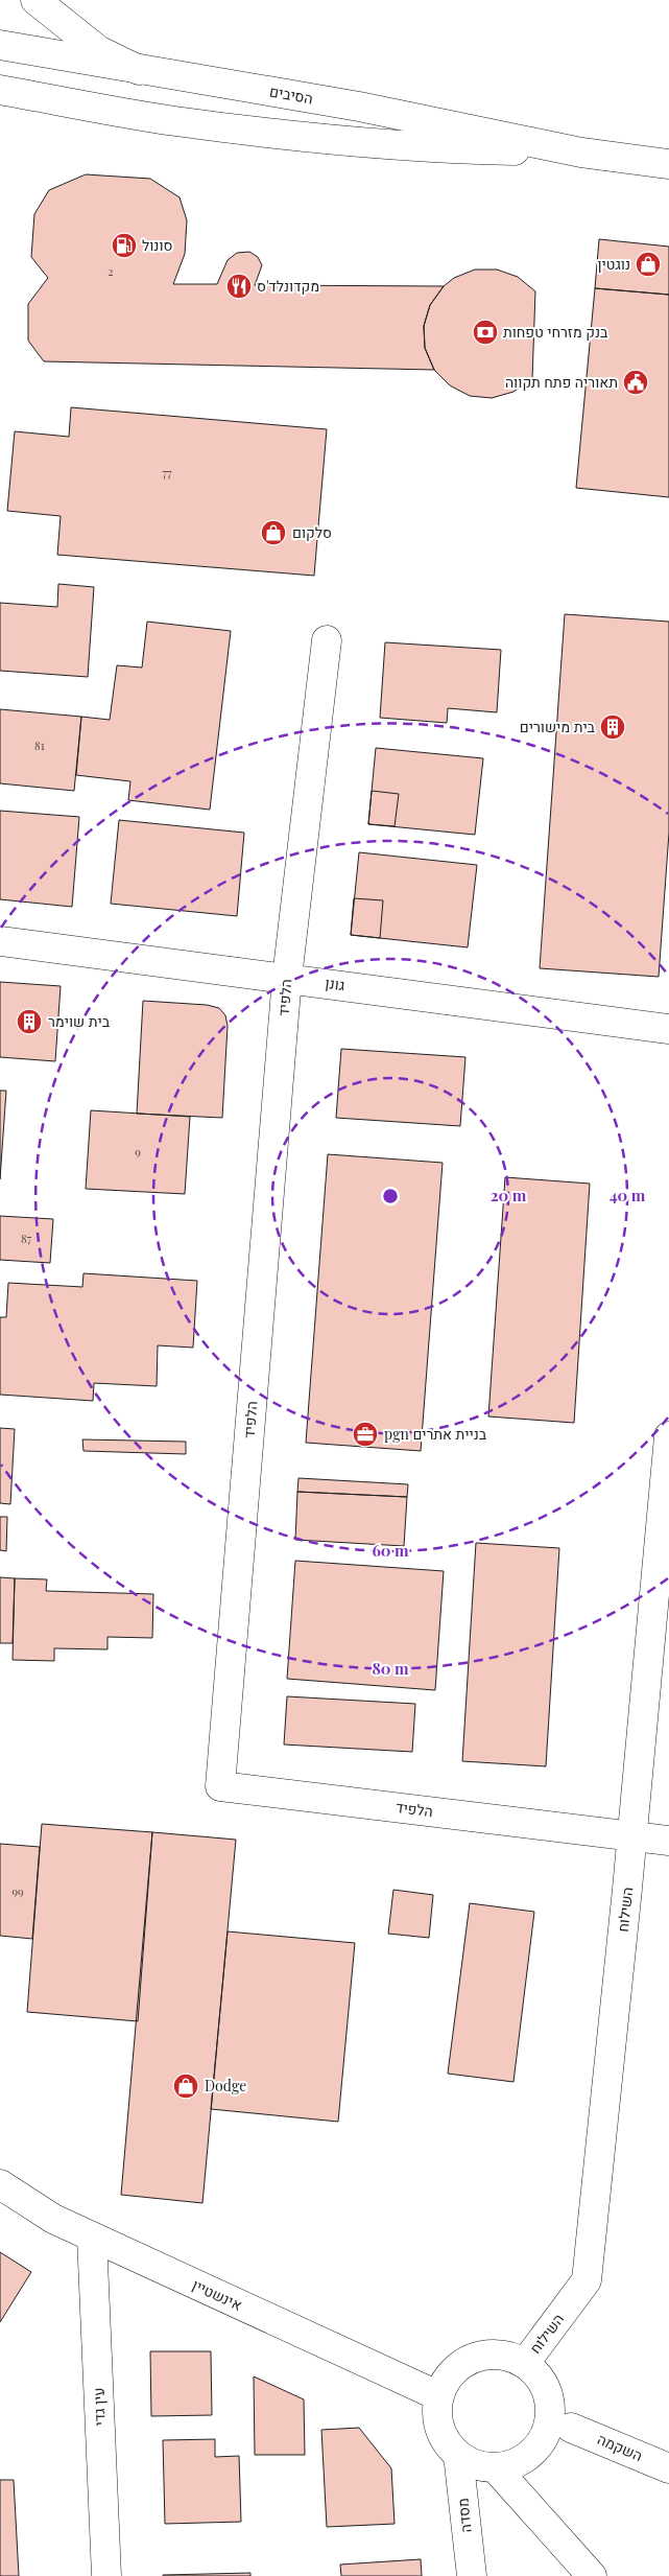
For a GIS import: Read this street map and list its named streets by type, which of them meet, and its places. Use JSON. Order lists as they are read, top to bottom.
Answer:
{
  "streets": {
    "street": [
      "הסיבים",
      "גונן",
      "הלפיד",
      "השילוח",
      "אינשטיין",
      "עין גדי",
      "השקמה",
      "מסדה"
    ]
  },
  "crossings": [
    ["גונן", "הלפיד"],
    ["הלפיד", "השילוח"],
    ["השילוח", "אינשטיין"],
    ["השילוח", "מסדה"],
    ["אינשטיין", "עין גדי"],
    ["אינשטיין", "מסדה"]
  ],
  "places": {
    "fuel station": ["סונול"],
    "shop": ["נוגטין", "סלקום", "Dodge"],
    "restaurant": ["מקדונלד'ס"],
    "bank": ["בנק מזרחי טפחות"],
    "public building": ["תאוריה פתח תקווה"],
    "building": ["בית מישורים", "בית שוימר"],
    "office": ["pgn בניית אתרים"]
  },
  "house_numbers": [
    "2",
    "77",
    "81",
    "9",
    "87",
    "99"
  ],
  "rings": [
    "20 m",
    "40 m",
    "60 m",
    "80 m"
  ]
}
